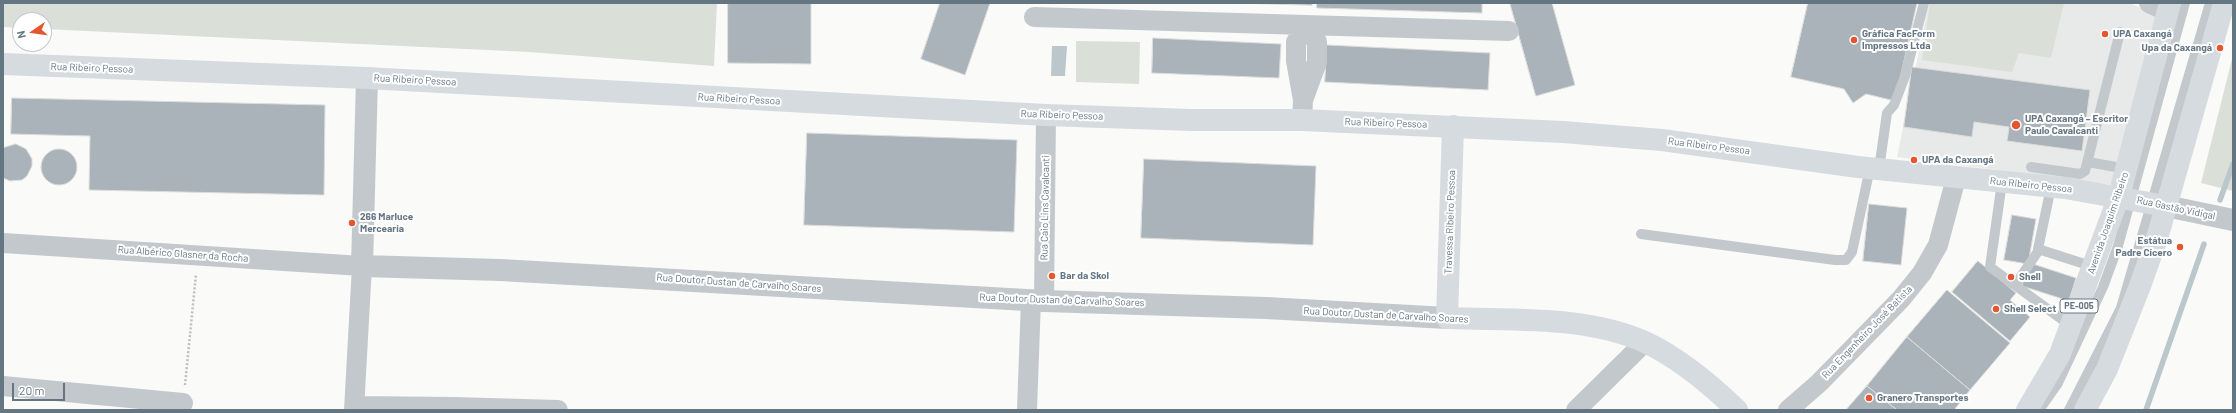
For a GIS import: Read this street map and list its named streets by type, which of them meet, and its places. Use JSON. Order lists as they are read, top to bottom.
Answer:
{
  "streets": {
    "main road": [
      "Rua Ribeiro Pessoa",
      "Rua Gastão Vidigal",
      "Travessa Ribeiro Pessoa",
      "Avenida Joaquim Ribeiro",
      "Rua Doutor Dustan de Carvalho Soares",
      "PE-005"
    ],
    "street": ["Rua Caio Lins Cavalcanti", "Rua Albérico Glasner da Rocha", "Rua Engenheiro José Batista"]
  },
  "crossings": [
    ["Rua Ribeiro Pessoa", "Rua Caio Lins Cavalcanti"],
    ["Rua Ribeiro Pessoa", "Rua Gastão Vidigal"],
    ["Rua Ribeiro Pessoa", "Travessa Ribeiro Pessoa"],
    ["Rua Ribeiro Pessoa", "Avenida Joaquim Ribeiro"],
    ["Rua Ribeiro Pessoa", "Rua Engenheiro José Batista"],
    ["Rua Caio Lins Cavalcanti", "Rua Doutor Dustan de Carvalho Soares"],
    ["Rua Gastão Vidigal", "Avenida Joaquim Ribeiro"],
    ["Travessa Ribeiro Pessoa", "Rua Doutor Dustan de Carvalho Soares"],
    ["Rua Albérico Glasner da Rocha", "Rua Doutor Dustan de Carvalho Soares"]
  ],
  "places": [
    "UPA Caxangá",
    "Gráfica FacForm Impressos Ltda",
    "Upa da Caxangá",
    "UPA Caxangá – Escritor Paulo Cavalcanti",
    "UPA da Caxangá",
    "266 Marluce Mercearia",
    "Estátua Padre Cícero",
    "Bar da Skol",
    "Shell",
    "Shell Select",
    "Granero Transportes"
  ],
  "scale_bar": "20 m",
  "north": "left"
}
